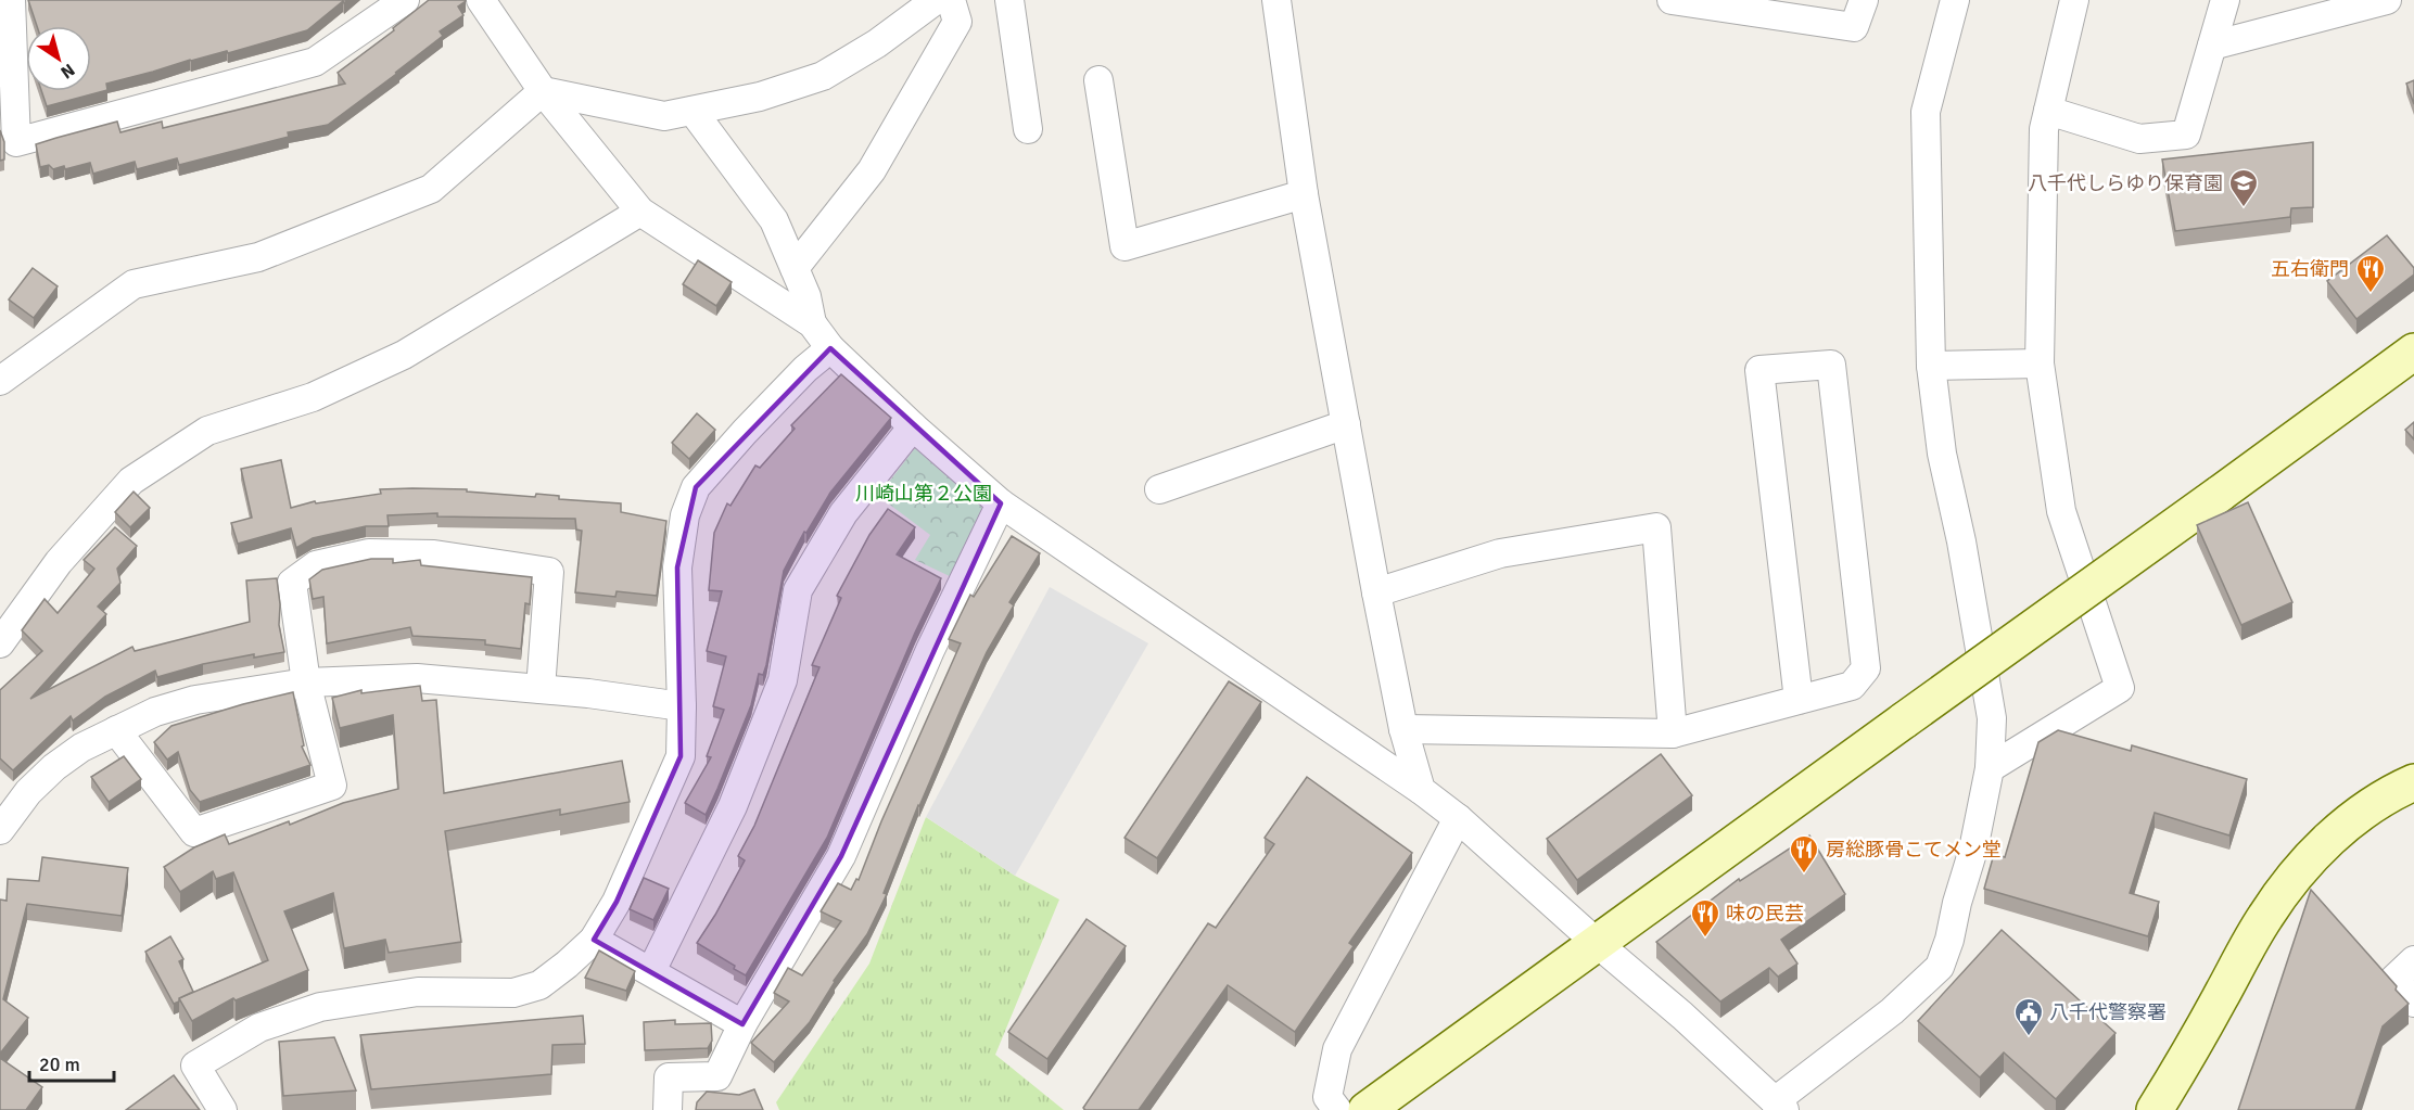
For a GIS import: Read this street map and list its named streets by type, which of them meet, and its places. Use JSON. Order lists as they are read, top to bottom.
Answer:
{
  "parks": ["川崎山第２公園"],
  "places": {
    "school or university": ["八千代しらゆり保育園"],
    "restaurant": ["五右衛門", "房総豚骨こてメン堂", "味の民芸"],
    "public building": ["八千代警察署"]
  },
  "scale_bar": "20 m",
  "north": "bottom right"
}
